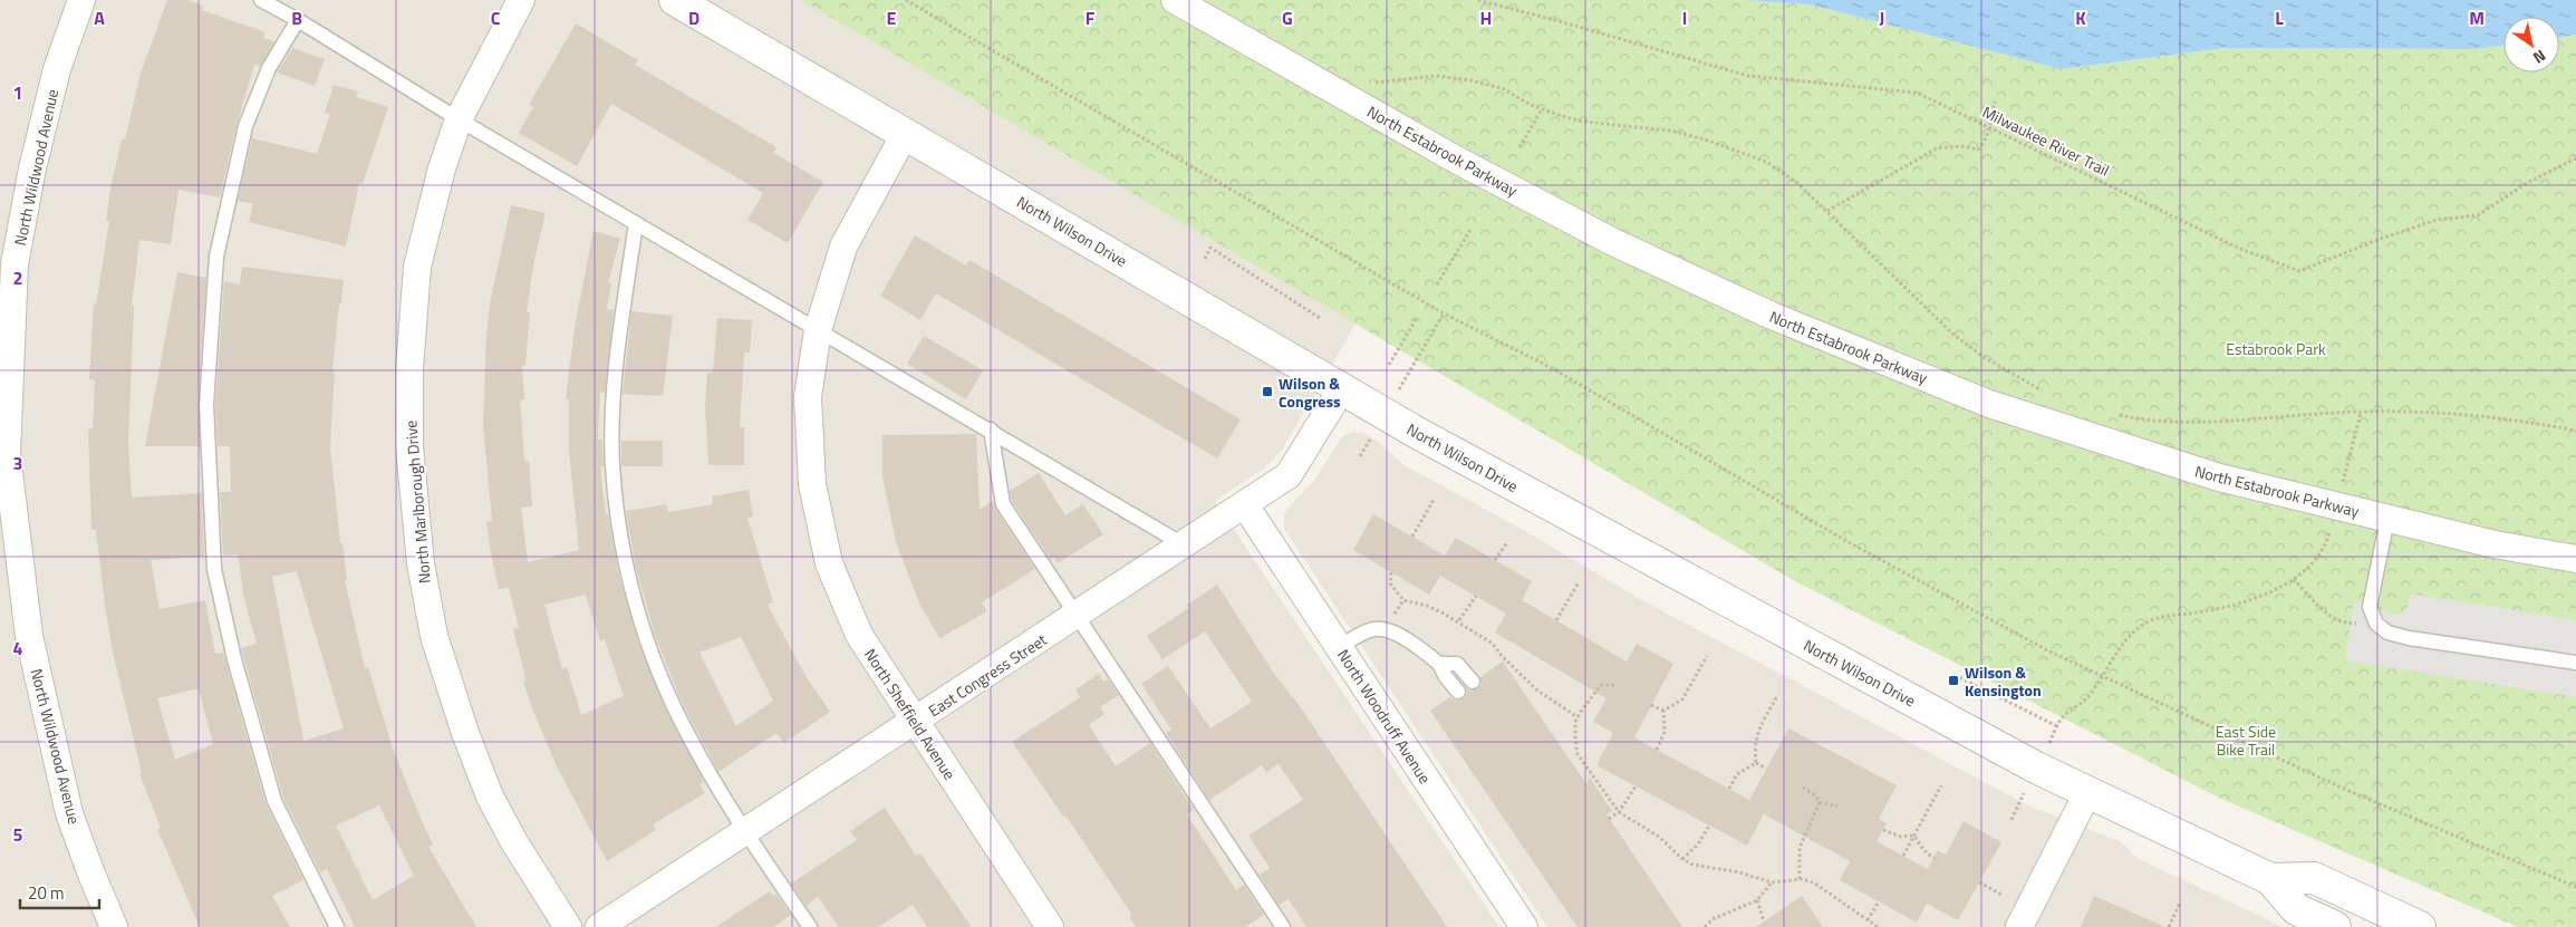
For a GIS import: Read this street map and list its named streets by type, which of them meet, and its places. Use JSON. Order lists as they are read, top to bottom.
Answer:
{
  "streets": {
    "street": [
      "North Estabrook Parkway",
      "North Wildwood Avenue",
      "North Wilson Drive",
      "North Marlborough Drive",
      "East Congress Street",
      "North Sheffield Avenue",
      "North Woodruff Avenue"
    ],
    "path": ["Milwaukee River Trail"]
  },
  "crossings": [
    ["North Wilson Drive", "East Congress Street"],
    ["North Wilson Drive", "North Sheffield Avenue"],
    ["East Congress Street", "North Sheffield Avenue"],
    ["East Congress Street", "North Woodruff Avenue"]
  ],
  "parks": ["Estabrook Park", "East Side Bike Trail"],
  "places": {
    "transit": ["Wilson & Congress", "Wilson & Kensington"]
  },
  "scale_bar": "20 m",
  "north": "bottom right",
  "grid": {
    "columns": [
      "A",
      "B",
      "C",
      "D",
      "E",
      "F",
      "G",
      "H",
      "I",
      "J",
      "K",
      "L",
      "M"
    ],
    "rows": [
      "1",
      "2",
      "3",
      "4",
      "5"
    ]
  }
}
